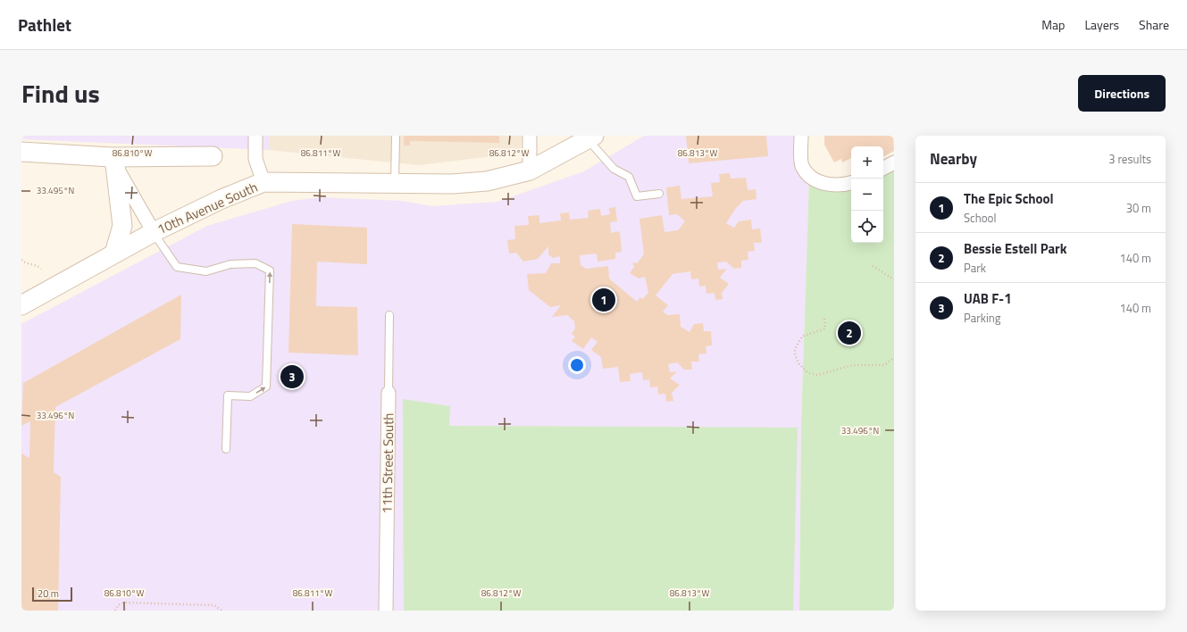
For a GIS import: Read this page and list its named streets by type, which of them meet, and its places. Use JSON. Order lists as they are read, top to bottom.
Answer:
{
  "streets": {
    "street": ["10th Avenue South", "11th Street South"]
  },
  "scale_bar": "20 m",
  "page": {
    "header": "Pathlet",
    "nav": ["Map", "Layers", "Share"],
    "title": "Find us",
    "buttons": "Directions",
    "heading": ["Nearby", "3 results"],
    "map_buttons": ["+", "−"],
    "list": [
      {
        "mark": "1",
        "name": "The Epic School",
        "note": "School",
        "value": "30 m"
      },
      {
        "mark": "2",
        "name": "Bessie Estell Park",
        "note": "Park",
        "value": "140 m"
      },
      {
        "mark": "3",
        "name": "UAB F-1",
        "note": "Parking",
        "value": "140 m"
      }
    ],
    "pins": ["1", "2", "3"],
    "scale": "20 m"
  },
  "coordinates": [
    "86.810°W",
    "86.811°W",
    "86.812°W",
    "86.813°W",
    "33.495°N",
    "33.496°N"
  ]
}
